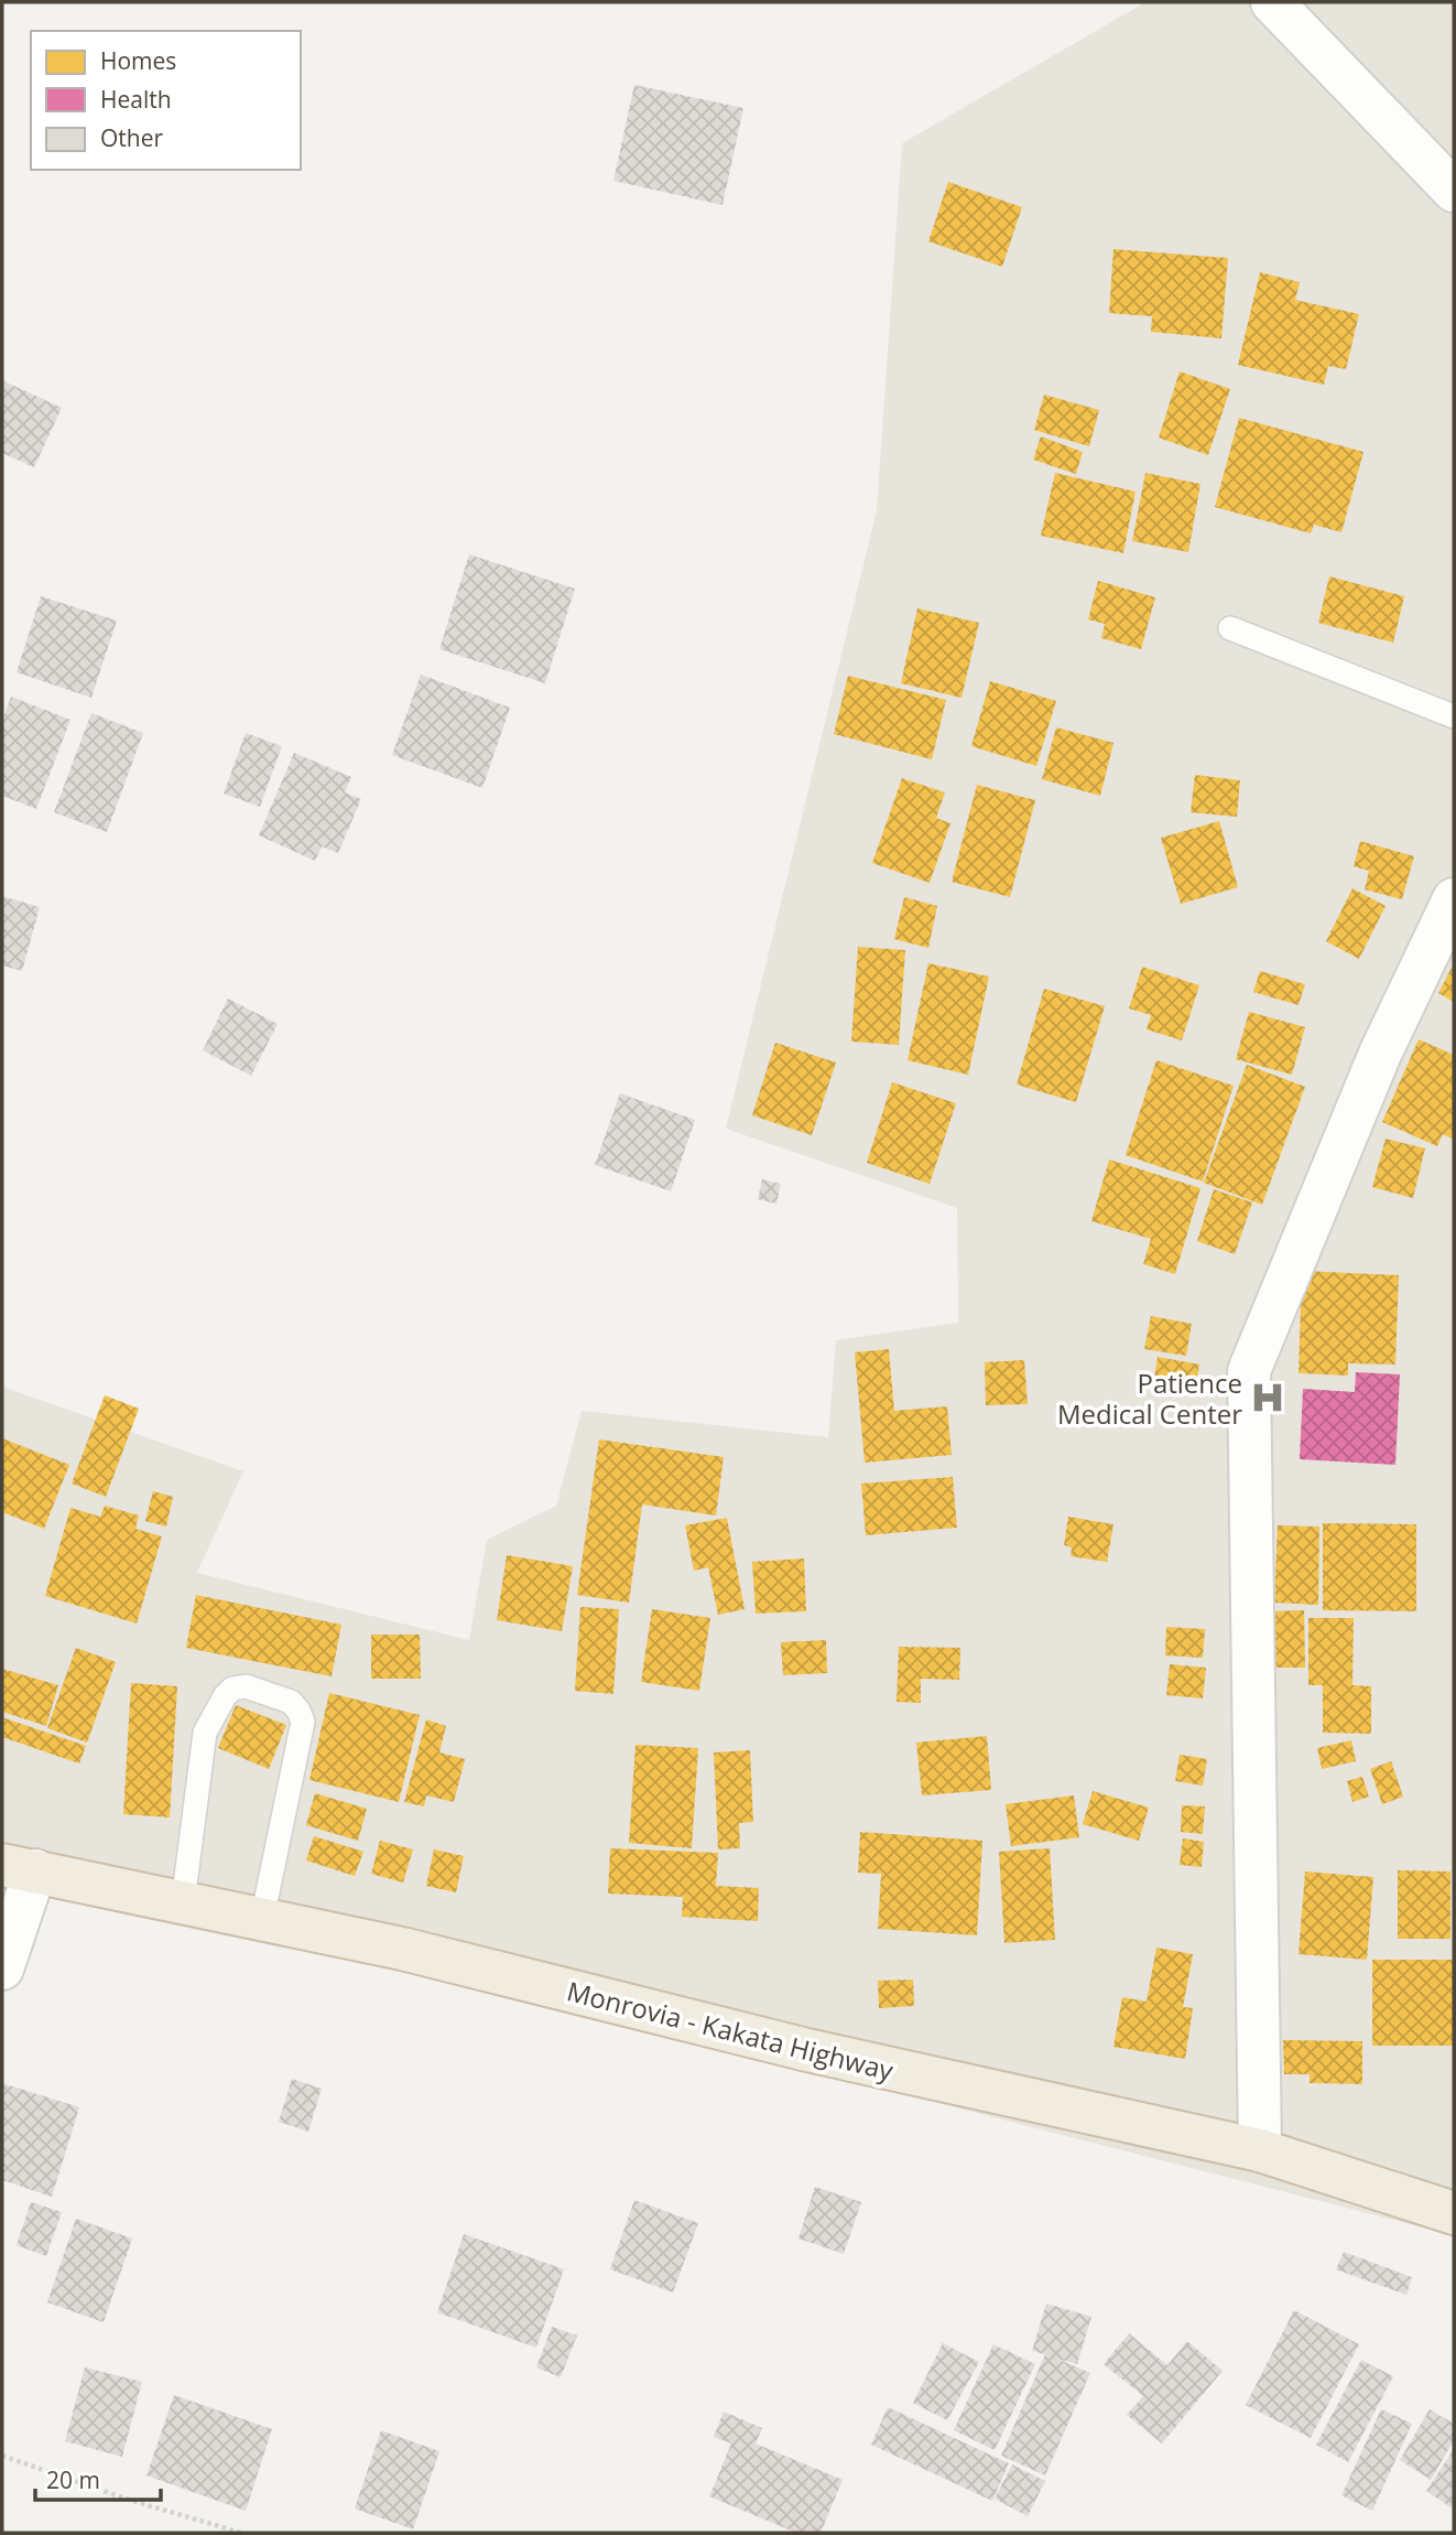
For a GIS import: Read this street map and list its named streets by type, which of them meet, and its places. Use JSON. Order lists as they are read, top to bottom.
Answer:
{
  "streets": {
    "highway": ["Monrovia - Kakata Highway"]
  },
  "places": {
    "hospital": ["Patience Medical Center"]
  },
  "legend": ["Homes", "Health", "Other"],
  "scale_bar": "20 m"
}
